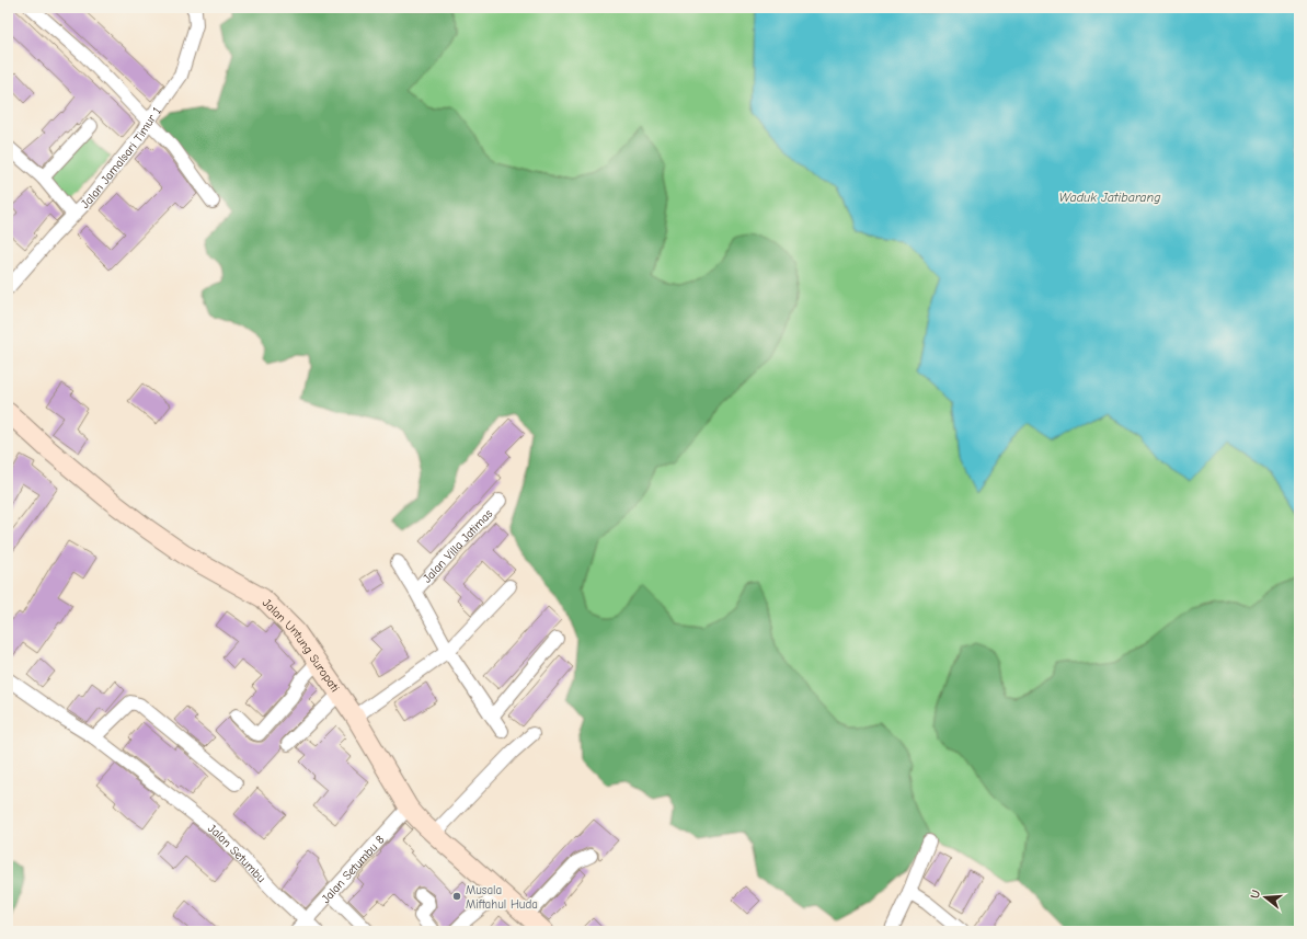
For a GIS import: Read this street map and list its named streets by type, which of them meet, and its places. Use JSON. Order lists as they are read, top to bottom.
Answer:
{
  "streets": {
    "main road": ["Jalan Untung Suropati"],
    "street": [
      "Jalan Jamalsari Timur 1",
      "Jalan Villa Jatimas",
      "Jalan Setumbu",
      "Jalan Setumbu 8"
    ]
  },
  "crossings": [
    ["Jalan Untung Suropati", "Jalan Setumbu 8"],
    ["Jalan Setumbu", "Jalan Setumbu 8"]
  ],
  "water": ["Waduk Jatibarang"],
  "places": ["Musala Miftahul Huda"],
  "north": "left"
}
